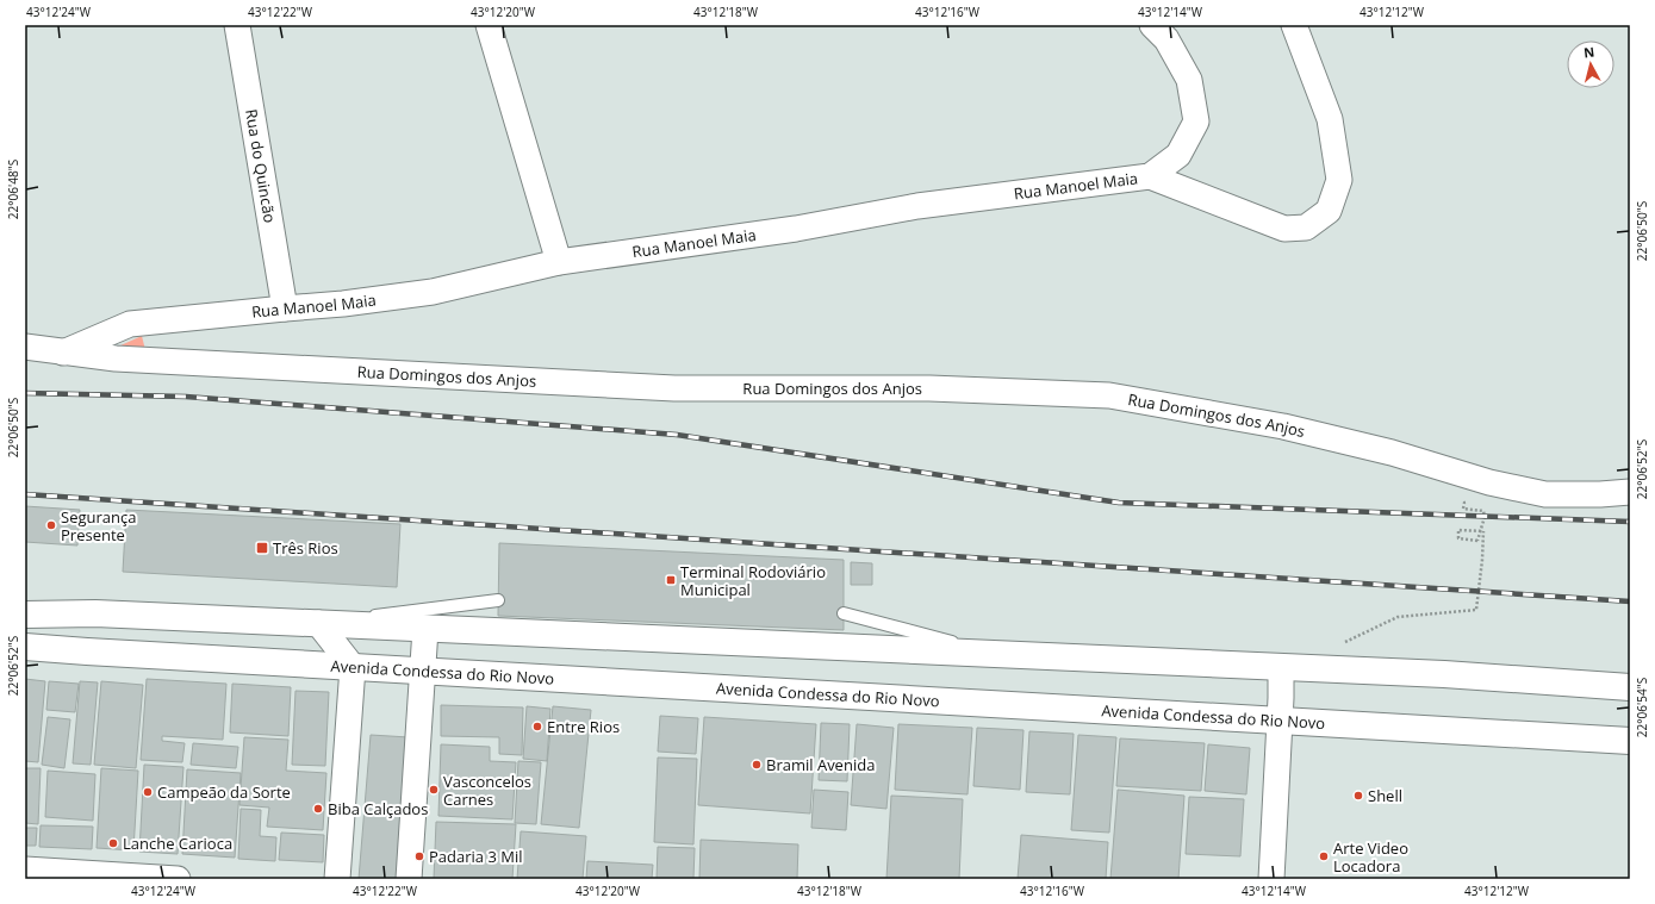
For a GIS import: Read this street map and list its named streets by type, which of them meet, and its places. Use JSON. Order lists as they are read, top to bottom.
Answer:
{
  "streets": {
    "main road": ["Avenida Condessa do Rio Novo"],
    "street": ["Rua do Quincão", "Rua Manoel Maia", "Rua Domingos dos Anjos"]
  },
  "crossings": [
    ["Rua do Quincão", "Rua Manoel Maia"],
    ["Rua Manoel Maia", "Rua Domingos dos Anjos"]
  ],
  "places": {
    "other": [
      "Segurança Presente",
      "Entre Rios",
      "Bramil Avenida",
      "Vasconcelos Carnes",
      "Campeão da Sorte",
      "Shell",
      "Biba Calçados",
      "Lanche Carioca",
      "Padaria 3 Mil",
      "Arte Video Locadora"
    ],
    "transit": ["Três Rios", "Terminal Rodoviário Municipal"]
  },
  "north": "top",
  "coordinates": [
    "43°12'24\"W",
    "43°12'22\"W",
    "43°12'20\"W",
    "43°12'18\"W",
    "43°12'16\"W",
    "43°12'14\"W",
    "43°12'12\"W",
    "22°06'48\"S",
    "22°06'50\"S",
    "22°06'52\"S",
    "22°06'54\"S"
  ]
}
